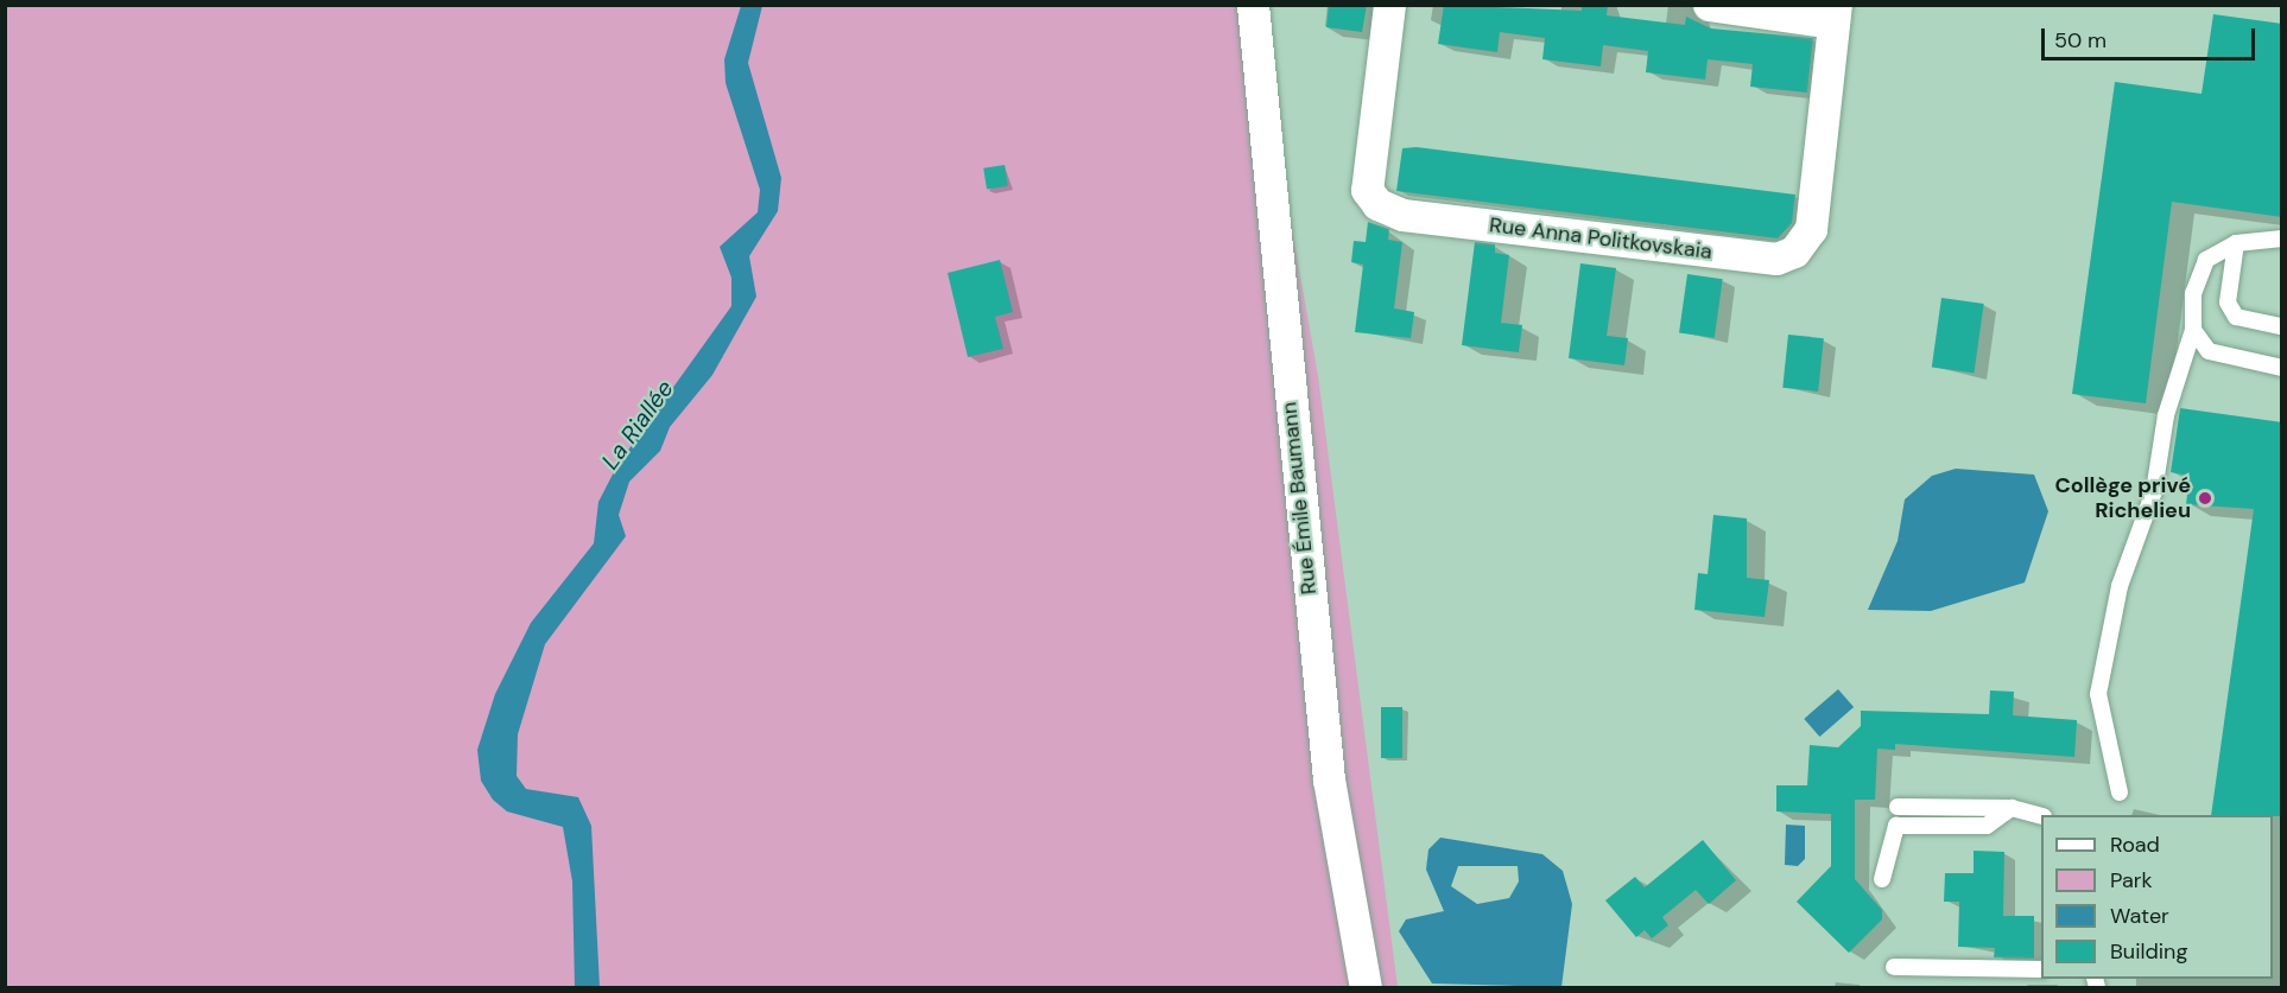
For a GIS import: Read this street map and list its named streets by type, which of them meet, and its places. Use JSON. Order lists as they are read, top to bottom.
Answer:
{
  "streets": {
    "street": ["Rue Anna Politkovskaia", "Rue Émile Baumann"]
  },
  "water": ["La Riallée"],
  "places": ["Collège privé Richelieu"],
  "legend": [
    "Road",
    "Park",
    "Water",
    "Building"
  ],
  "scale_bar": "50 m"
}
